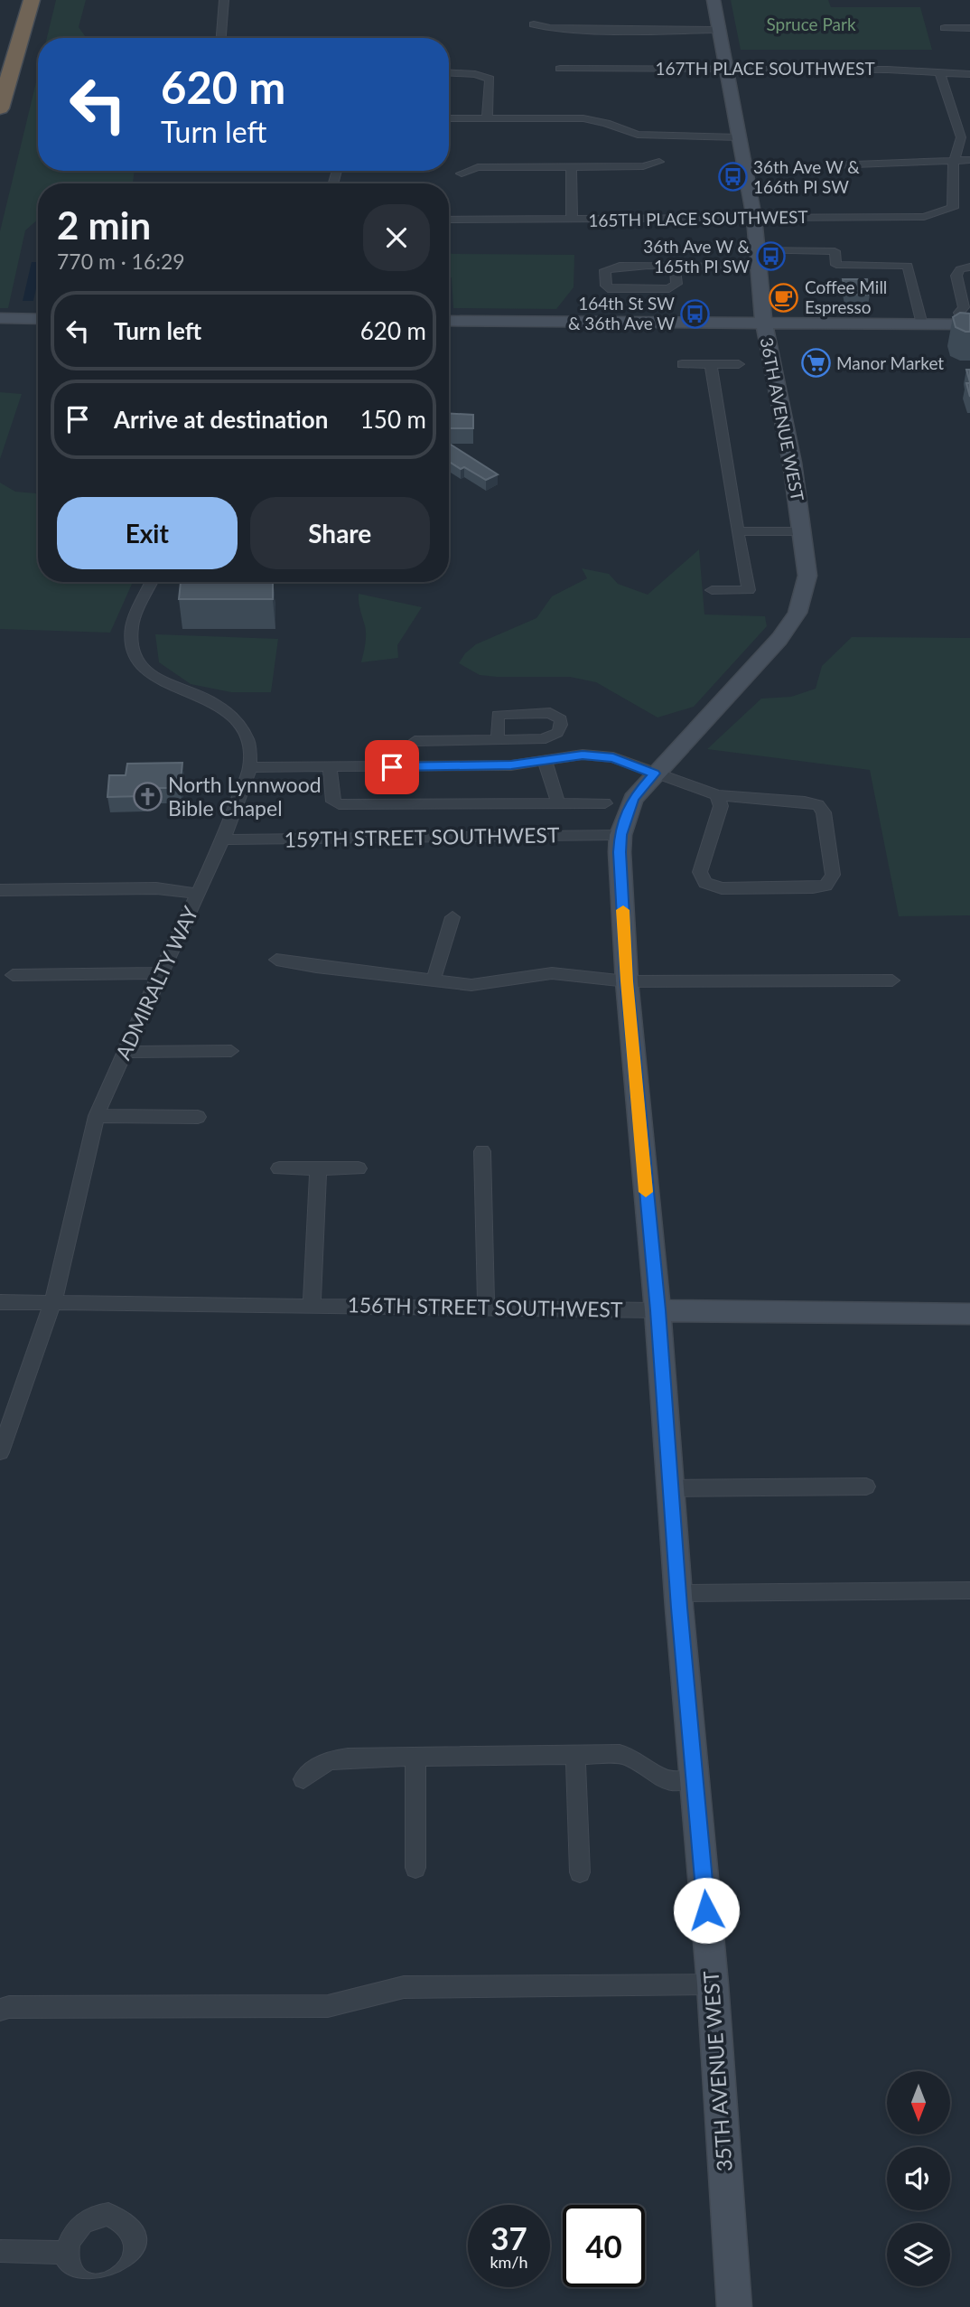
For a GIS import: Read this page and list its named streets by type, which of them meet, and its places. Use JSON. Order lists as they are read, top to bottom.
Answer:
{
  "streets": {
    "main road": ["36TH AVENUE WEST", "156TH STREET SOUTHWEST", "35TH AVENUE WEST"],
    "street": [
      "167TH PLACE SOUTHWEST",
      "165TH PLACE SOUTHWEST",
      "159TH STREET SOUTHWEST",
      "ADMIRALTY WAY"
    ]
  },
  "crossings": [
    ["167TH PLACE SOUTHWEST", "36TH AVENUE WEST"],
    ["165TH PLACE SOUTHWEST", "36TH AVENUE WEST"],
    ["36TH AVENUE WEST", "35TH AVENUE WEST"],
    ["159TH STREET SOUTHWEST", "ADMIRALTY WAY"],
    ["159TH STREET SOUTHWEST", "35TH AVENUE WEST"],
    ["ADMIRALTY WAY", "156TH STREET SOUTHWEST"],
    ["156TH STREET SOUTHWEST", "35TH AVENUE WEST"]
  ],
  "parks": ["Spruce Park"],
  "places": {
    "bus stop": ["36th Ave W & 166th Pl SW", "36th Ave W & 165th Pl SW", "164th St SW & 36th Ave W"],
    "cafe": ["Coffee Mill Espresso"],
    "supermarket": ["Manor Market"],
    "church": ["North Lynnwood Bible Chapel"]
  },
  "north": "bottom",
  "page": {
    "turn": ["620 m", "Turn left"],
    "heading": ["2 min", "770 m · 16:29"],
    "list": [
      {
        "name": "Turn left",
        "value": "620 m"
      },
      {
        "name": "Arrive at destination",
        "value": "150 m"
      }
    ],
    "buttons": ["Exit", "Share"],
    "speed": "37 km/h",
    "limit": "40"
  }
}
